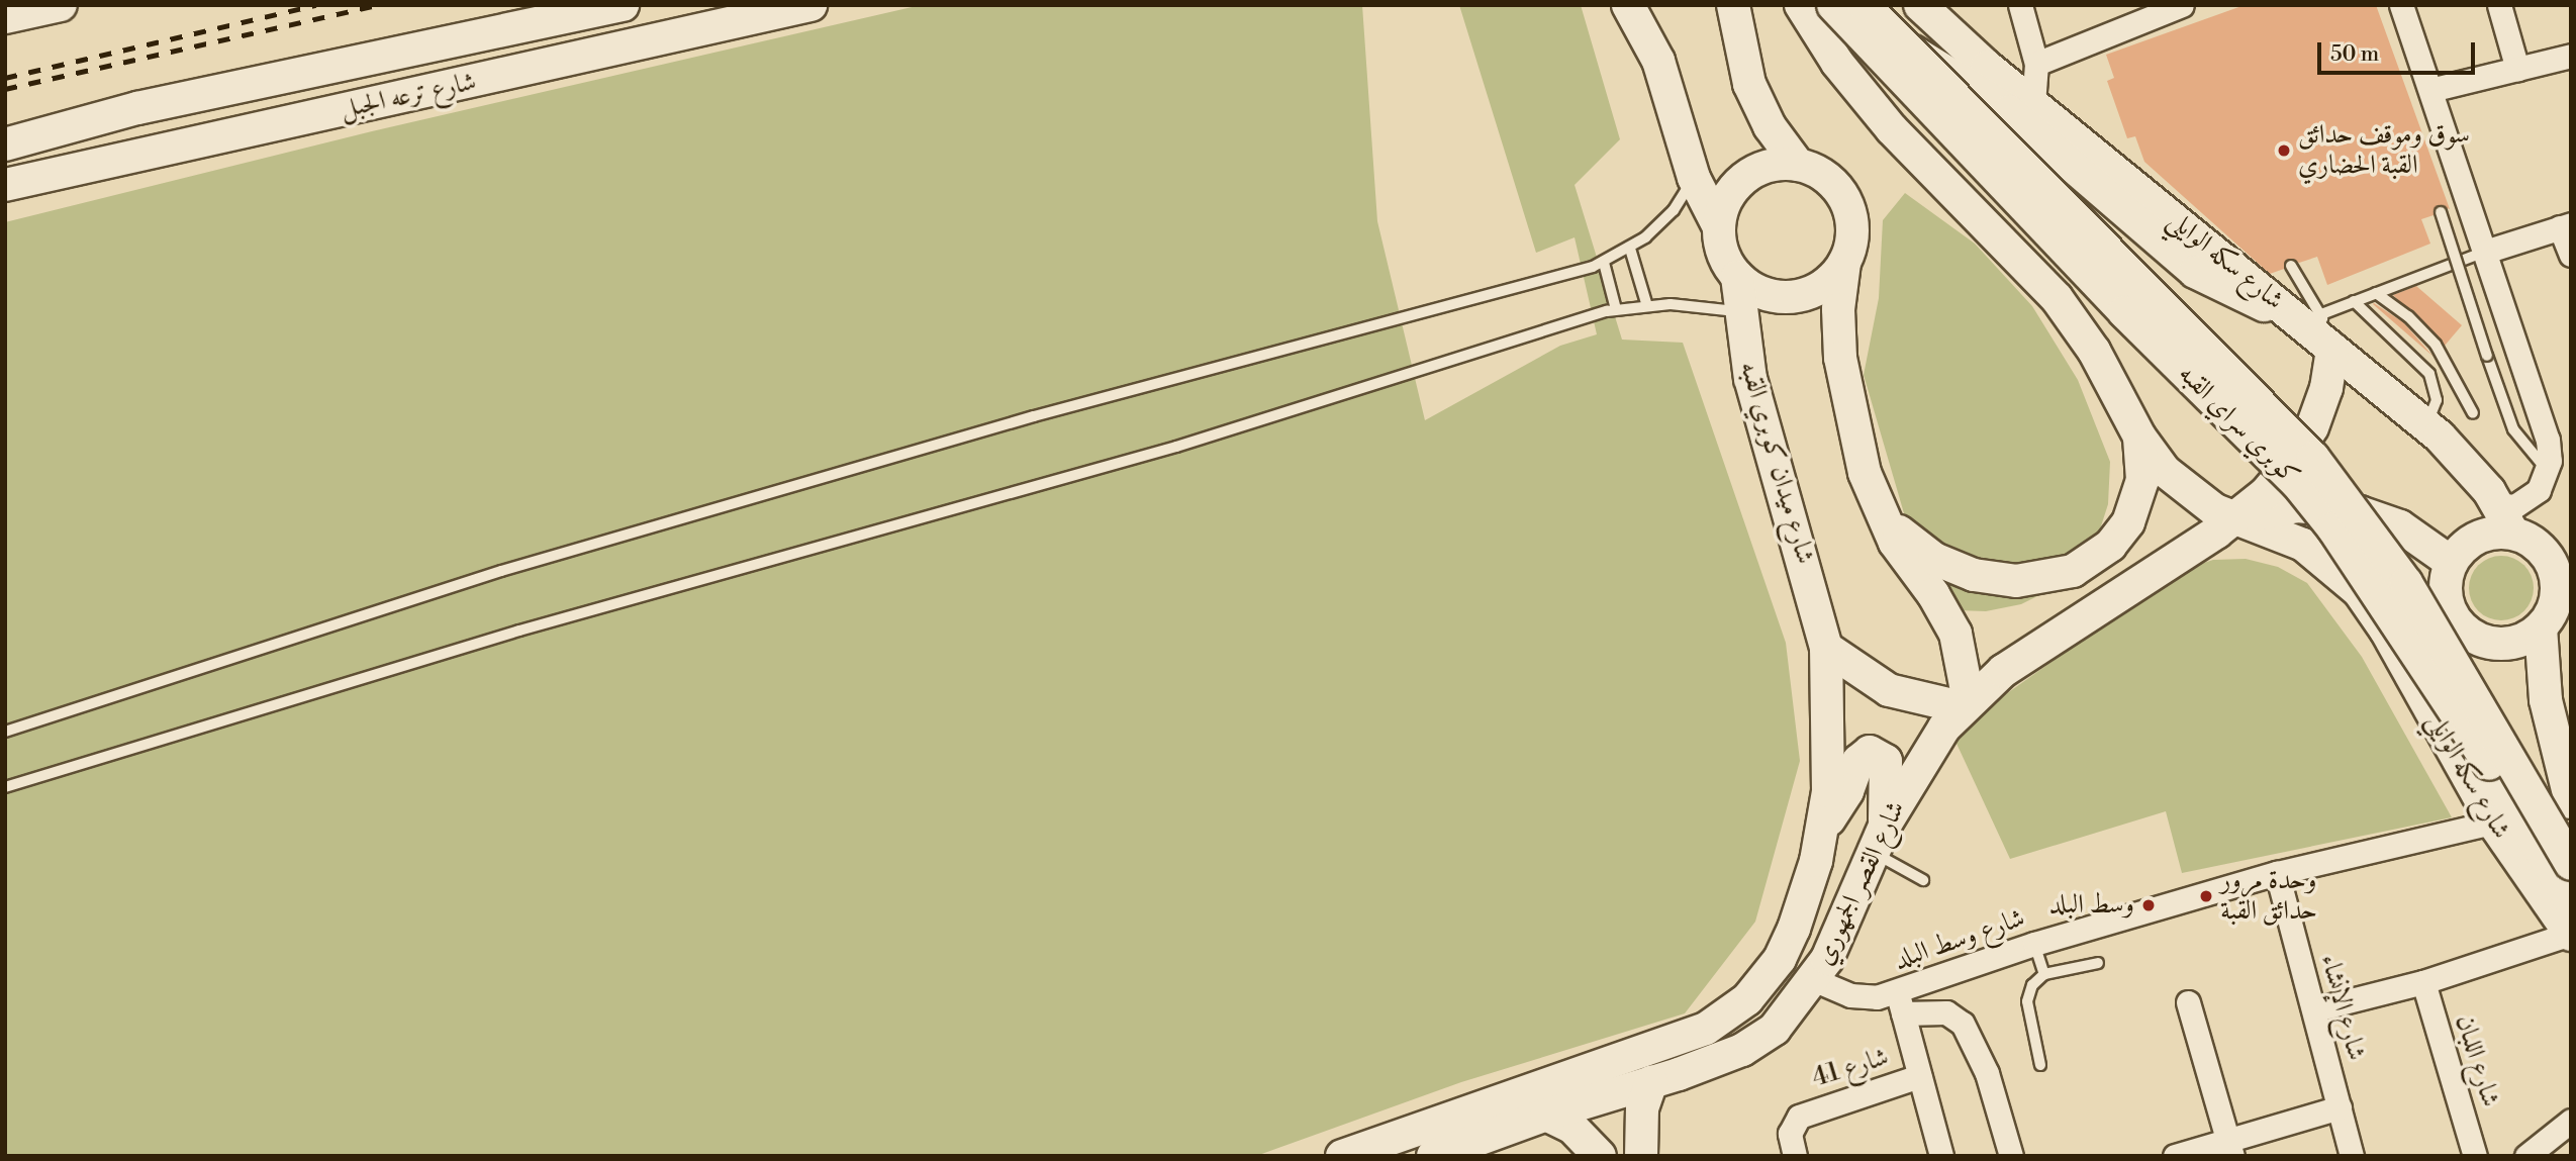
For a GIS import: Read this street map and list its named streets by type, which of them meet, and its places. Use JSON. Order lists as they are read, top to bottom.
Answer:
{
  "streets": {
    "main road": [
      "شارع ترعه الجبل",
      "شارع سكه الوايلي",
      "كوبري سراي القبه",
      "شارع ميدان كوبري القبه",
      "شارع القصر الجمهوري"
    ],
    "street": [
      "شارع وسط البلد",
      "شارع الإنشاء",
      "شارع اللبان",
      "شارع 41"
    ]
  },
  "crossings": [
    ["شارع سكه الوايلي", "شارع القصر الجمهوري"],
    ["شارع سكه الوايلي", "شارع وسط البلد"],
    ["شارع ميدان كوبري القبه", "شارع القصر الجمهوري"],
    ["شارع القصر الجمهوري", "شارع وسط البلد"],
    ["شارع وسط البلد", "شارع الإنشاء"]
  ],
  "places": ["سوق وموقف حدائق القبة الحضاري", "وحدة مرور حدائق القبة", "وسط البلد"],
  "scale_bar": "50 m"
}
